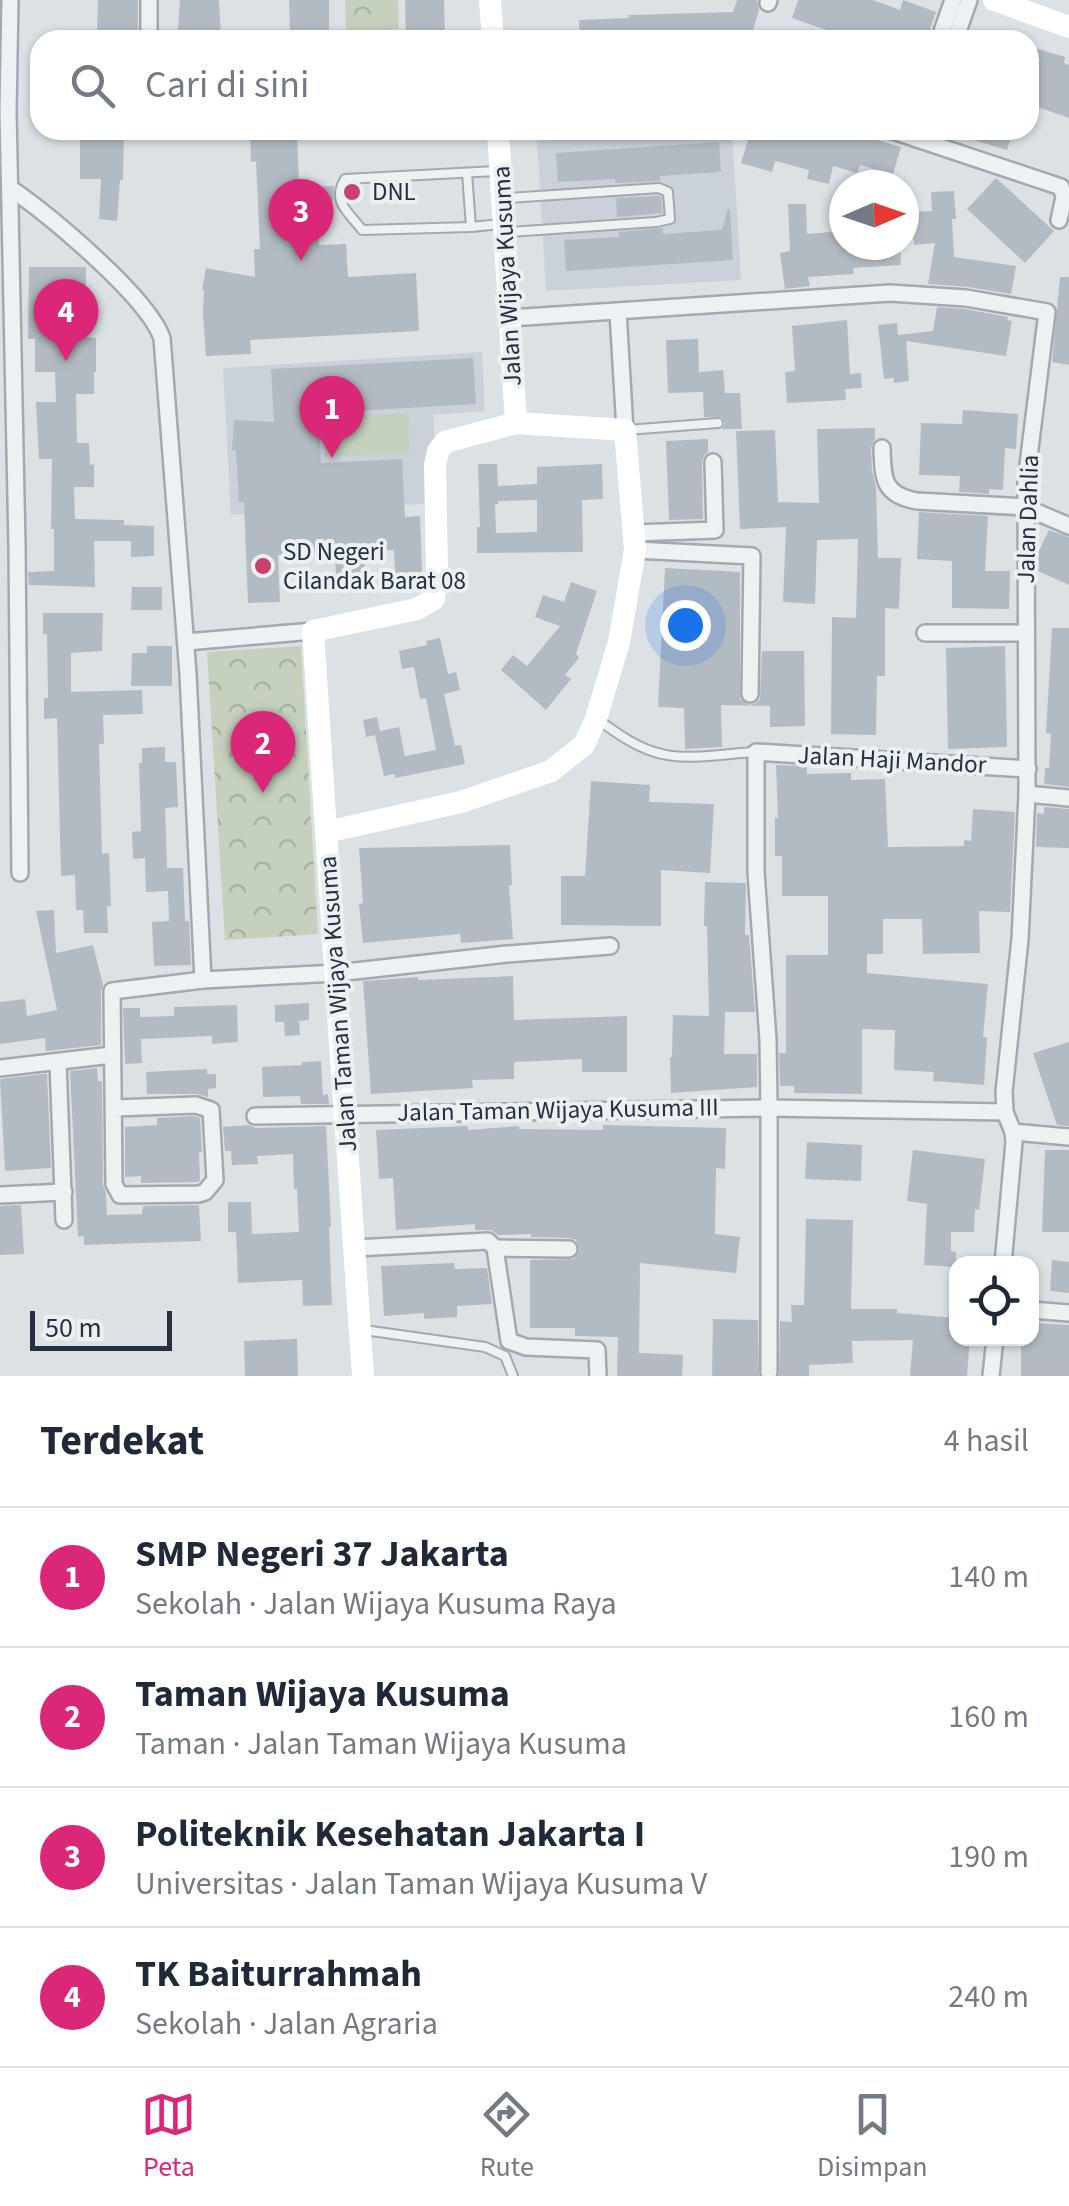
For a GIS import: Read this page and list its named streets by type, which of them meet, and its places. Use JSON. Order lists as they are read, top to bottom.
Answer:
{
  "streets": {
    "street": [
      "Jalan Wijaya Kusuma",
      "Jalan Dahlia",
      "Jalan Haji Mandor",
      "Jalan Taman Wijaya Kusuma",
      "Jalan Taman Wijaya Kusuma III"
    ]
  },
  "crossings": [
    ["Jalan Wijaya Kusuma", "Jalan Dahlia"],
    ["Jalan Dahlia", "Jalan Haji Mandor"],
    ["Jalan Dahlia", "Jalan Taman Wijaya Kusuma III"],
    ["Jalan Taman Wijaya Kusuma", "Jalan Taman Wijaya Kusuma III"]
  ],
  "places": ["DNL", "SD Negeri Cilandak Barat 08"],
  "scale_bar": "50 m",
  "north": "right",
  "page": {
    "search": "Cari di sini",
    "pins": [
      "3",
      "4",
      "1",
      "2"
    ],
    "scale": "50 m",
    "heading": ["Terdekat", "4 hasil"],
    "list": [
      {
        "mark": "1",
        "name": "SMP Negeri 37 Jakarta",
        "note": "Sekolah · Jalan Wijaya Kusuma Raya",
        "value": "140 m"
      },
      {
        "mark": "2",
        "name": "Taman Wijaya Kusuma",
        "note": "Taman · Jalan Taman Wijaya Kusuma",
        "value": "160 m"
      },
      {
        "mark": "3",
        "name": "Politeknik Kesehatan Jakarta I",
        "note": "Universitas · Jalan Taman Wijaya Kusuma V",
        "value": "190 m"
      },
      {
        "mark": "4",
        "name": "TK Baiturrahmah",
        "note": "Sekolah · Jalan Agraria",
        "value": "240 m"
      }
    ],
    "nav": ["Peta", "Rute", "Disimpan"]
  }
}
